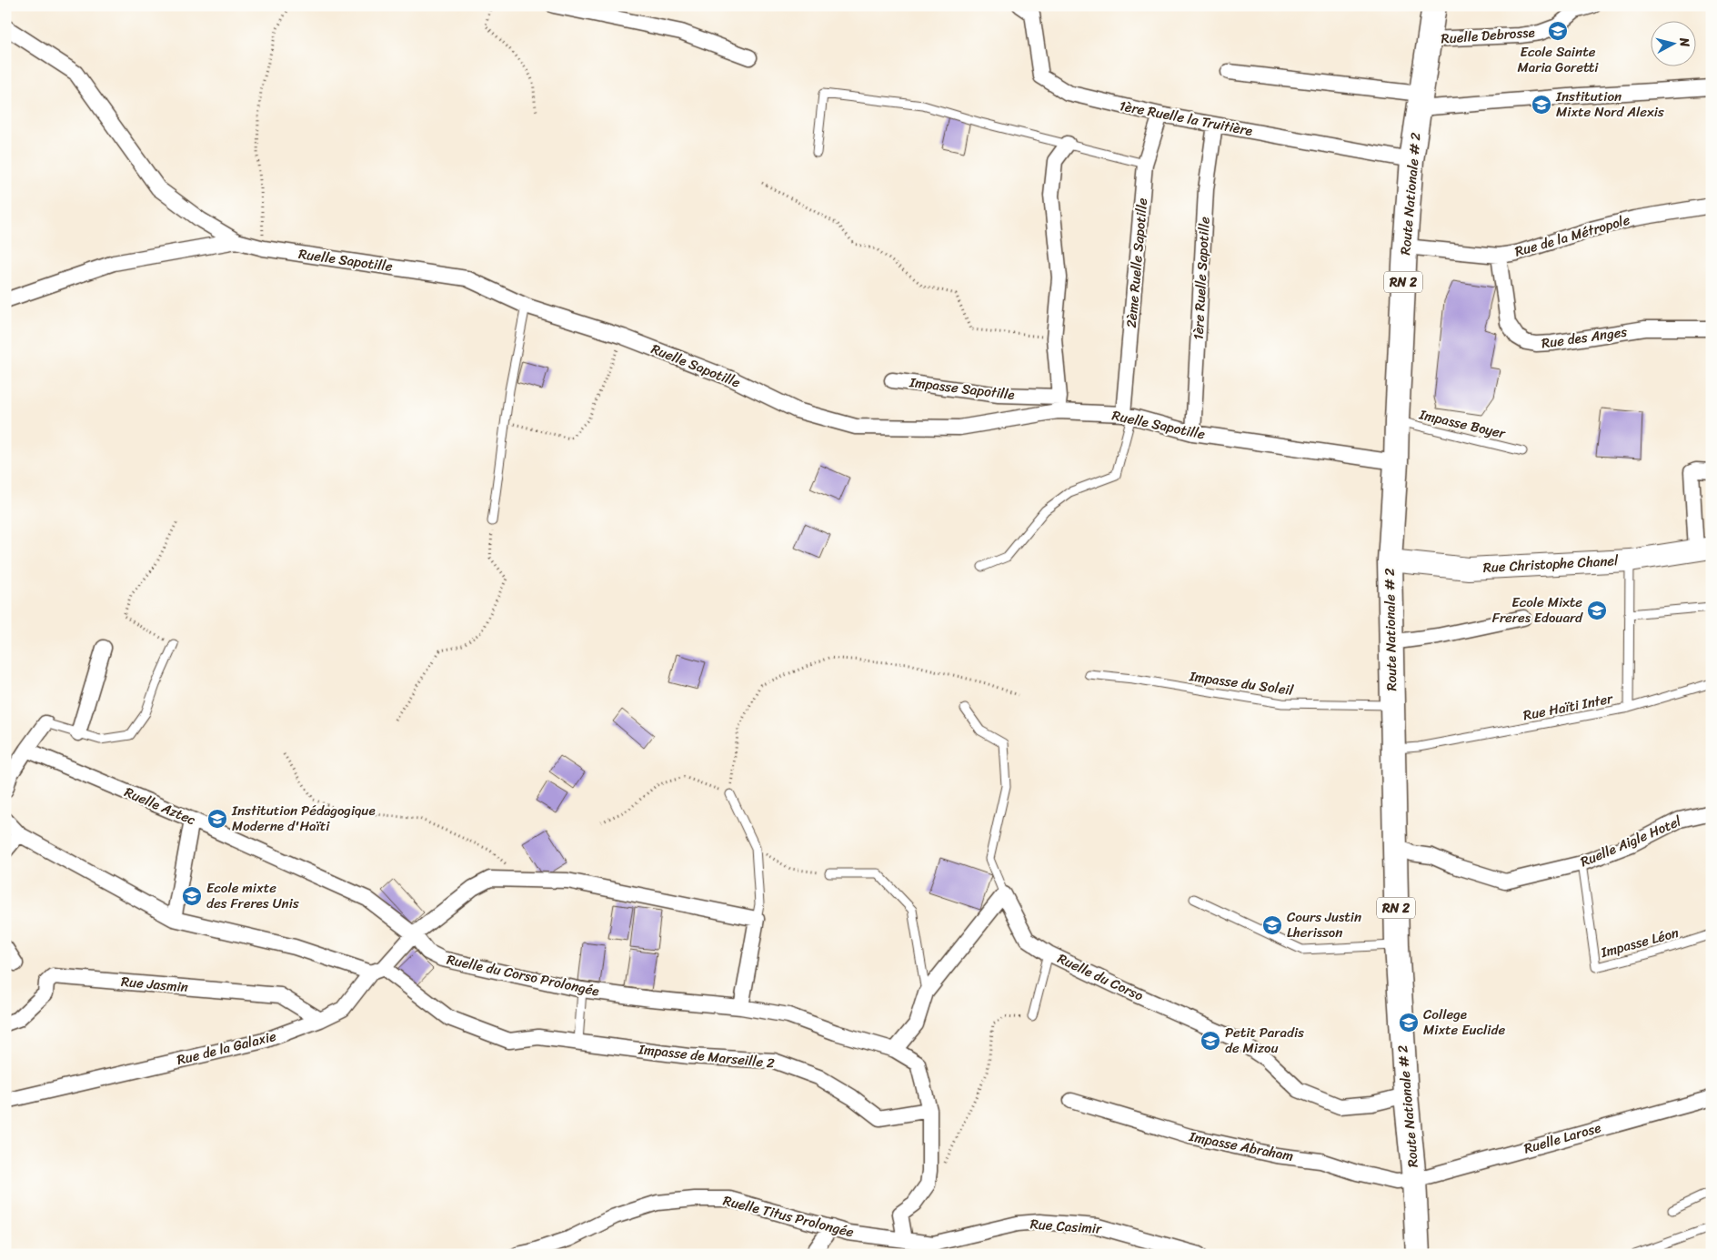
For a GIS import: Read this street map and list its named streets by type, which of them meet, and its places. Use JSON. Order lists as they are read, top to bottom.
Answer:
{
  "streets": {
    "main road": ["Route Nationale # 2", "RN 2"],
    "street": [
      "Ruelle Debrosse",
      "1ère Ruelle la Truitière",
      "Rue de la Métropole",
      "Ruelle Sapotille",
      "2ème Ruelle Sapotille",
      "1ère Ruelle Sapotille",
      "Rue des Anges",
      "Impasse Sapotille",
      "Rue Christophe Chanel",
      "Ruelle Aztec",
      "Ruelle Aigle Hotel",
      "Ruelle du Corso Prolongée",
      "Ruelle du Corso",
      "Rue Jasmin",
      "Rue de la Galaxie",
      "Impasse de Marseille 2",
      "Ruelle Larose",
      "Impasse Abraham",
      "Ruelle Titus Prolongée",
      "Rue Casimir"
    ],
    "lane": [
      "Impasse Boyer",
      "Impasse du Soleil",
      "Rue Haïti Inter",
      "Impasse Léon"
    ]
  },
  "crossings": [
    ["Ruelle Debrosse", "Route Nationale # 2"],
    ["1ère Ruelle la Truitière", "Route Nationale # 2"],
    ["1ère Ruelle la Truitière", "2ème Ruelle Sapotille"],
    ["1ère Ruelle la Truitière", "1ère Ruelle Sapotille"],
    ["Route Nationale # 2", "Rue de la Métropole"],
    ["Route Nationale # 2", "Ruelle Sapotille"],
    ["Route Nationale # 2", "Impasse Boyer"],
    ["Route Nationale # 2", "Rue Christophe Chanel"],
    ["Route Nationale # 2", "Impasse du Soleil"],
    ["Route Nationale # 2", "Rue Haïti Inter"],
    ["Route Nationale # 2", "Ruelle Aigle Hotel"],
    ["Route Nationale # 2", "Ruelle du Corso"],
    ["Route Nationale # 2", "Ruelle Larose"],
    ["Route Nationale # 2", "Impasse Abraham"],
    ["Rue de la Métropole", "Rue des Anges"],
    ["Ruelle Sapotille", "2ème Ruelle Sapotille"],
    ["Ruelle Sapotille", "1ère Ruelle Sapotille"],
    ["Ruelle Sapotille", "Impasse Sapotille"],
    ["Rue Christophe Chanel", "Rue Haïti Inter"],
    ["Ruelle Aztec", "Ruelle du Corso Prolongée"],
    ["Ruelle Aztec", "Rue de la Galaxie"],
    ["Ruelle Aigle Hotel", "Impasse Léon"],
    ["Ruelle du Corso Prolongée", "Rue de la Galaxie"],
    ["Ruelle du Corso Prolongée", "Impasse de Marseille 2"],
    ["Ruelle du Corso Prolongée", "Ruelle Titus Prolongée"],
    ["Rue Jasmin", "Rue de la Galaxie"],
    ["Rue de la Galaxie", "Impasse de Marseille 2"],
    ["Ruelle Larose", "Impasse Abraham"],
    ["Ruelle Titus Prolongée", "Rue Casimir"]
  ],
  "places": {
    "school or university": [
      "Ecole Sainte Maria Goretti",
      "Institution Mixte Nord Alexis",
      "Ecole Mixte Freres Edouard",
      "Institution Pédagogique Moderne d'Haïti",
      "Ecole mixte des Freres Unis",
      "Cours Justin Lherisson",
      "College Mixte Euclide",
      "Petit Paradis de Mizou"
    ]
  },
  "north": "right"
}
